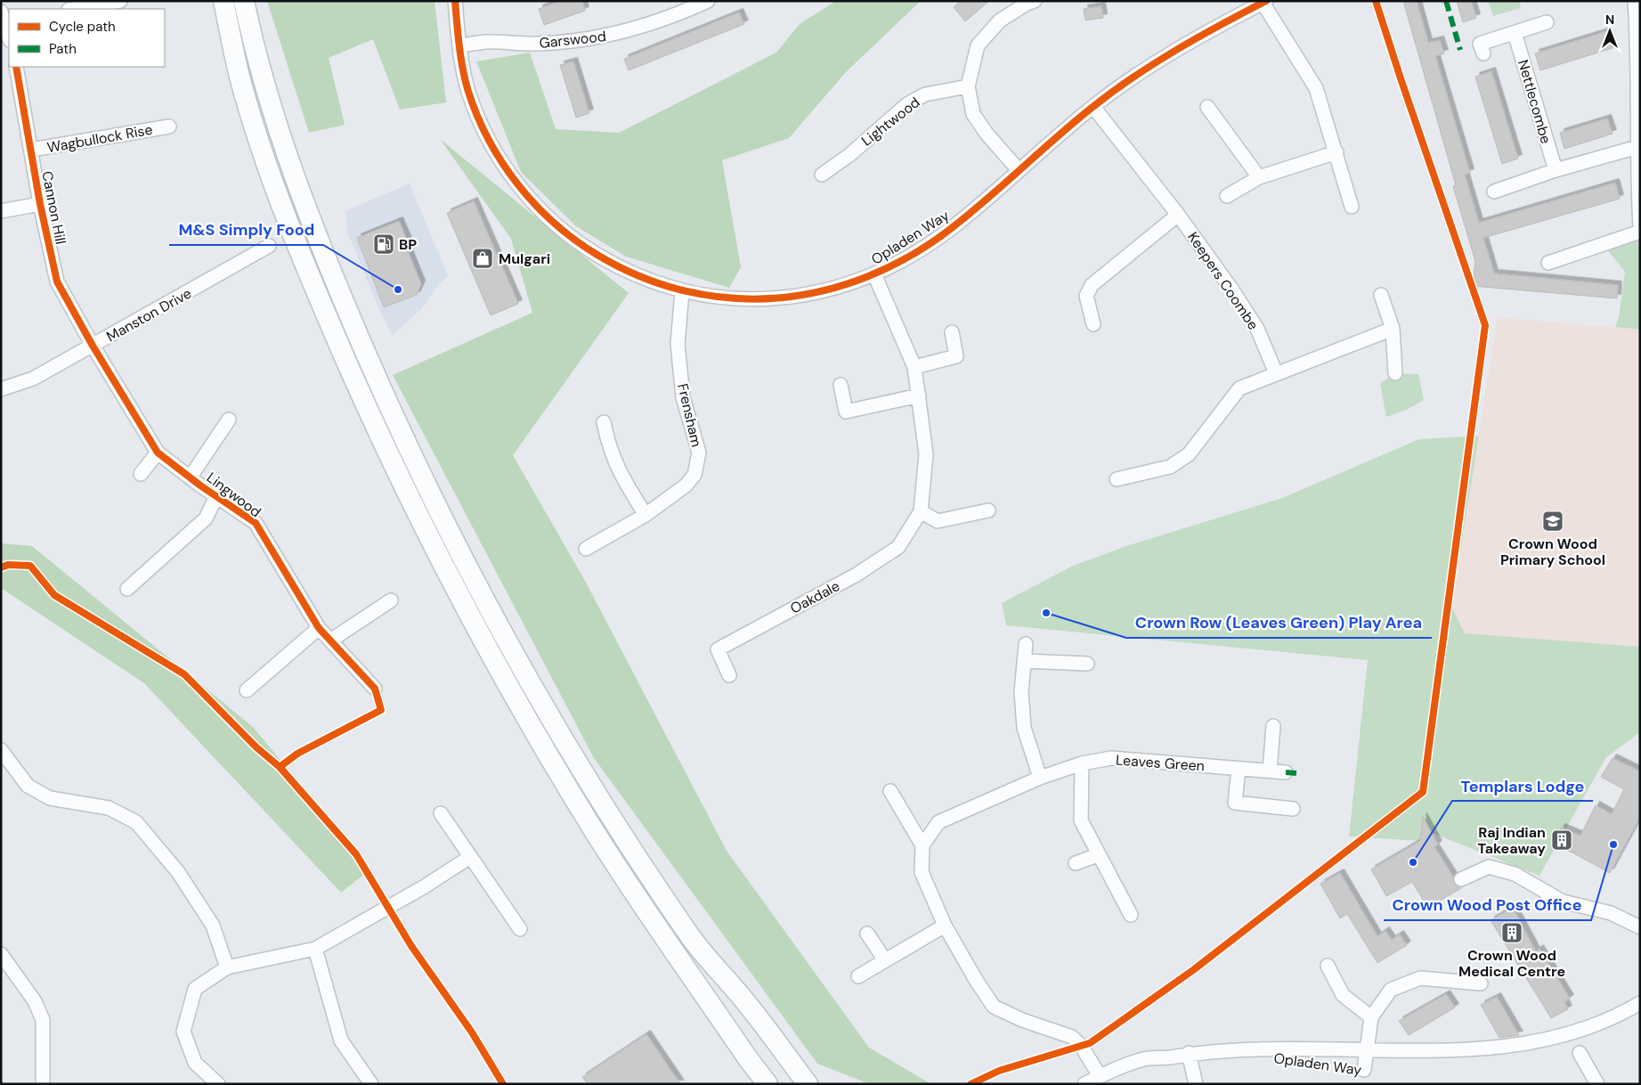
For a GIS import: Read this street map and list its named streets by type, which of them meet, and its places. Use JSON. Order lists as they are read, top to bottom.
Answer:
{
  "streets": {
    "street": [
      "Garswood",
      "Nettlecombe",
      "Lightwood",
      "Wagbullock Rise",
      "Cannon Hill",
      "Opladen Way",
      "Keepers Coombe",
      "Manston Drive",
      "Frensham",
      "Lingwood",
      "Oakdale",
      "Leaves Green"
    ]
  },
  "crossings": [
    ["Garswood", "Opladen Way"],
    ["Wagbullock Rise", "Cannon Hill"],
    ["Cannon Hill", "Manston Drive"],
    ["Cannon Hill", "Lingwood"],
    ["Opladen Way", "Keepers Coombe"],
    ["Opladen Way", "Frensham"],
    ["Opladen Way", "Oakdale"],
    ["Manston Drive", "Lingwood"]
  ],
  "places": {
    "fuel station": ["BP"],
    "shop": ["Mulgari"],
    "other": [
      "M&S Simply Food",
      "Crown Row (Leaves Green) Play Area",
      "Crown Wood Post Office",
      "Templars Lodge"
    ],
    "school or university": ["Crown Wood Primary School"],
    "building": ["Raj Indian Takeaway", "Crown Wood Medical Centre"]
  },
  "legend": ["Cycle path", "Path"],
  "north": "top"
}
